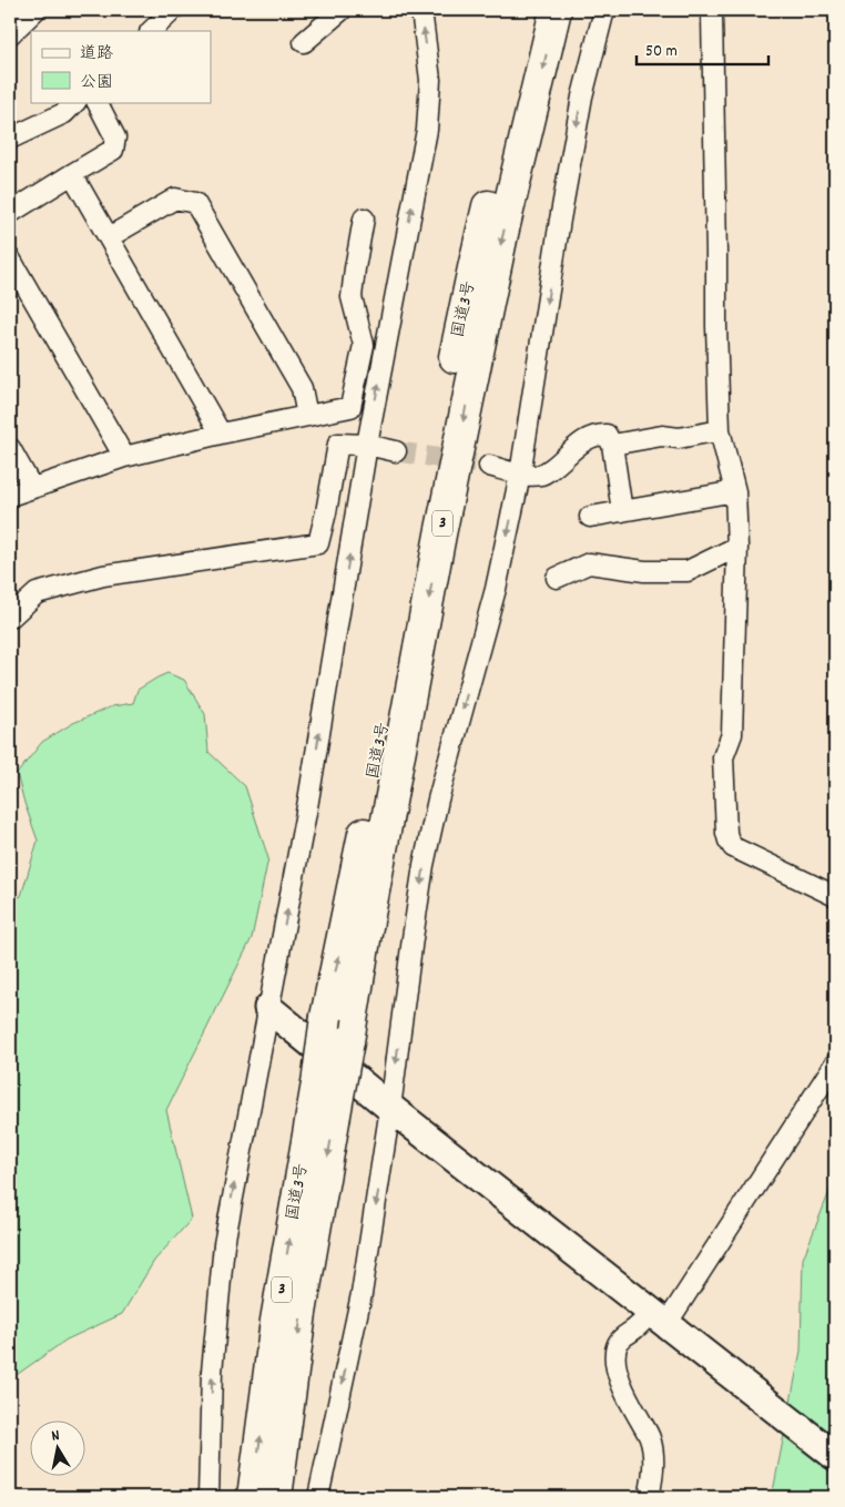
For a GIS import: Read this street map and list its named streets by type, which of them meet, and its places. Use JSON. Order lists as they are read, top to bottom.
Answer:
{
  "streets": {
    "highway": ["国道3号", "3"]
  },
  "legend": ["道路", "公園"],
  "scale_bar": "50 m",
  "north": "top"
}
